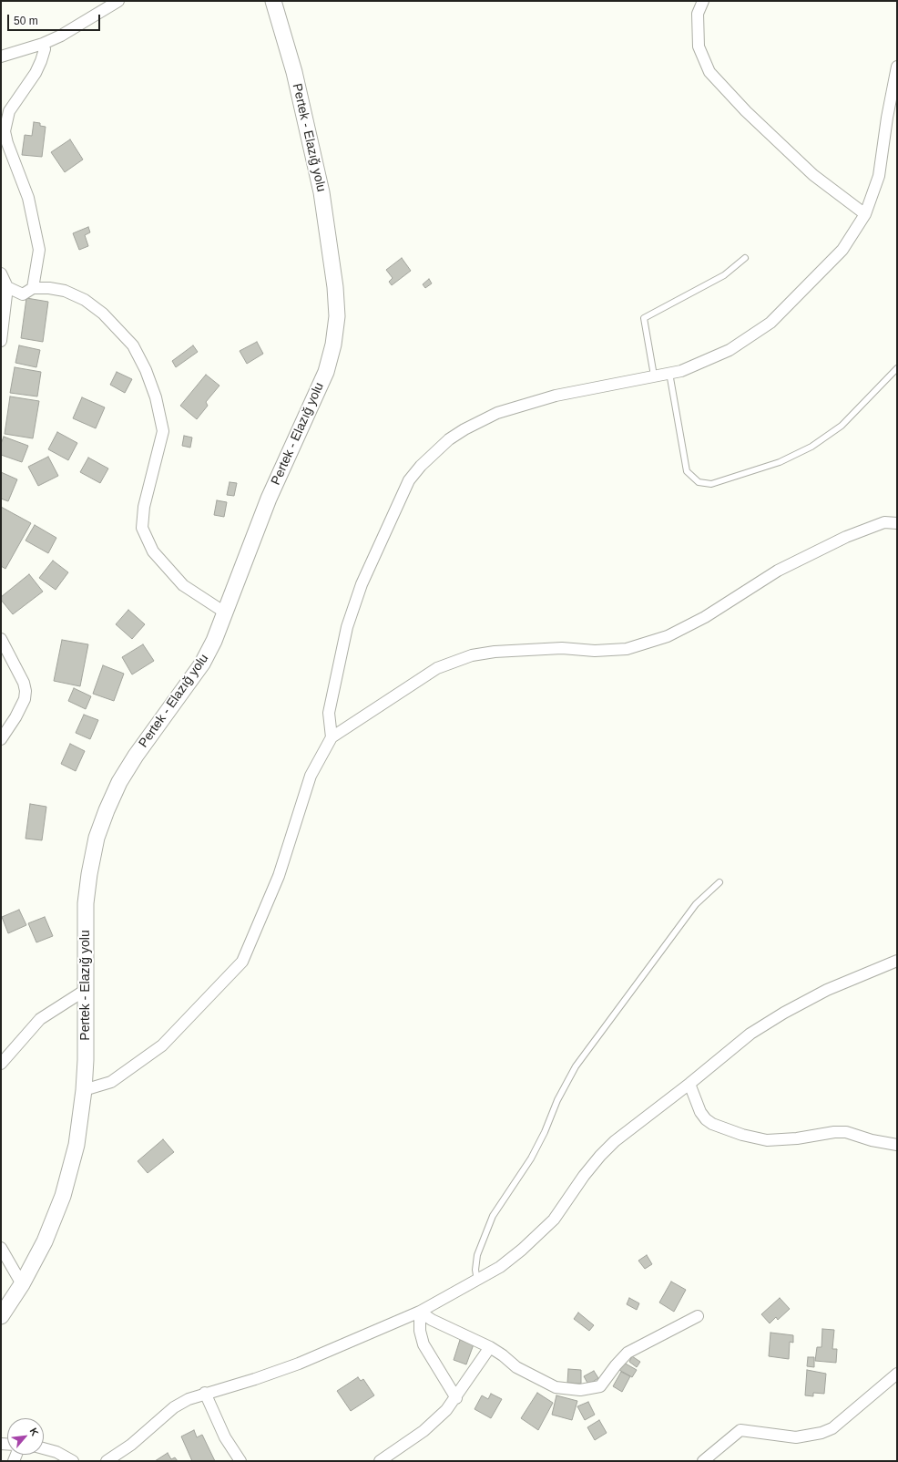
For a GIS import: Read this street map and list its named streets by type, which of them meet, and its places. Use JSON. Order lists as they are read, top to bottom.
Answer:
{
  "streets": {
    "main road": ["Pertek - Elazığ yolu"]
  },
  "scale_bar": "50 m",
  "north": "top right"
}
